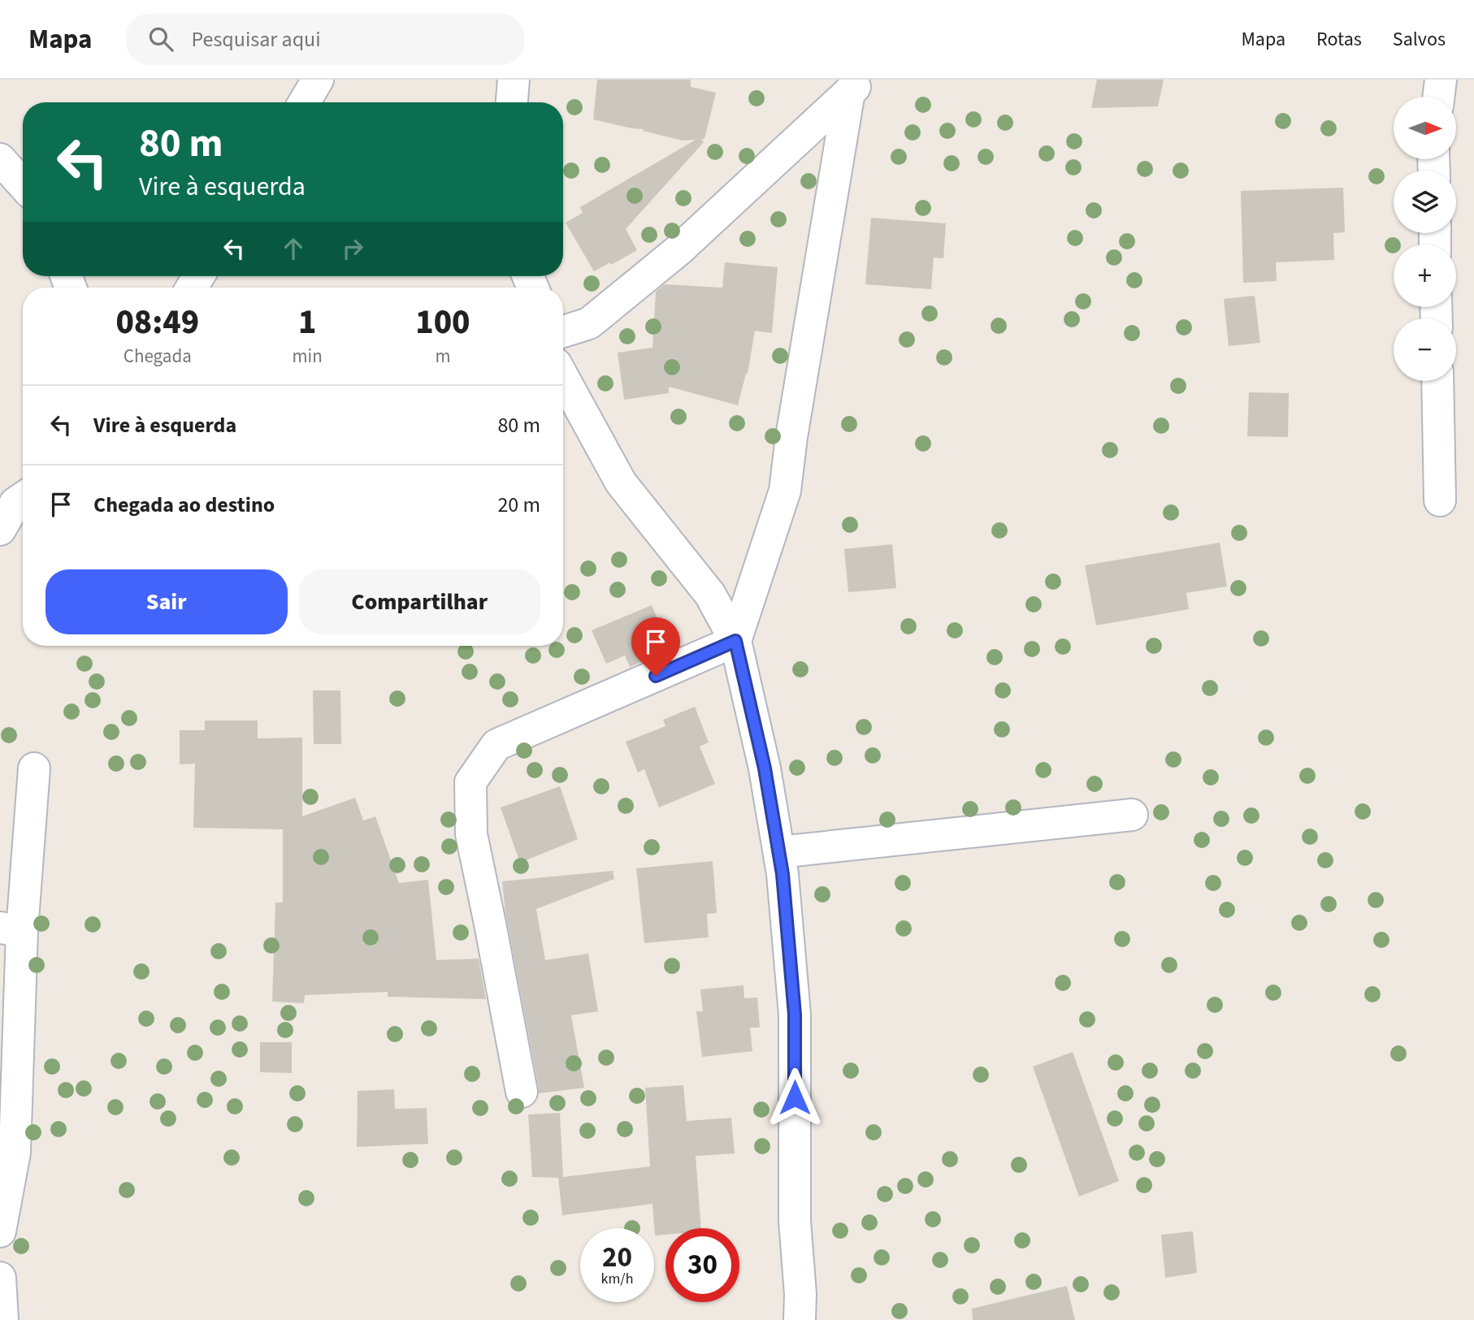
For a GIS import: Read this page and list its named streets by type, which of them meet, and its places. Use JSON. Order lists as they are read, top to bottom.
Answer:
{
  "north": "right",
  "page": {
    "header": "Mapa",
    "search": "Pesquisar aqui",
    "nav": ["Mapa", "Rotas", "Salvos"],
    "map_buttons": ["+", "−"],
    "turn": ["80 m", "Vire à esquerda"],
    "eta": [
      "08:49",
      "Chegada",
      "1",
      "min",
      "100",
      "m"
    ],
    "list": [
      {
        "name": "Vire à esquerda",
        "value": "80 m"
      },
      {
        "name": "Chegada ao destino",
        "value": "20 m"
      }
    ],
    "buttons": ["Sair", "Compartilhar"],
    "speed": "20 km/h",
    "limit": "30"
  }
}
